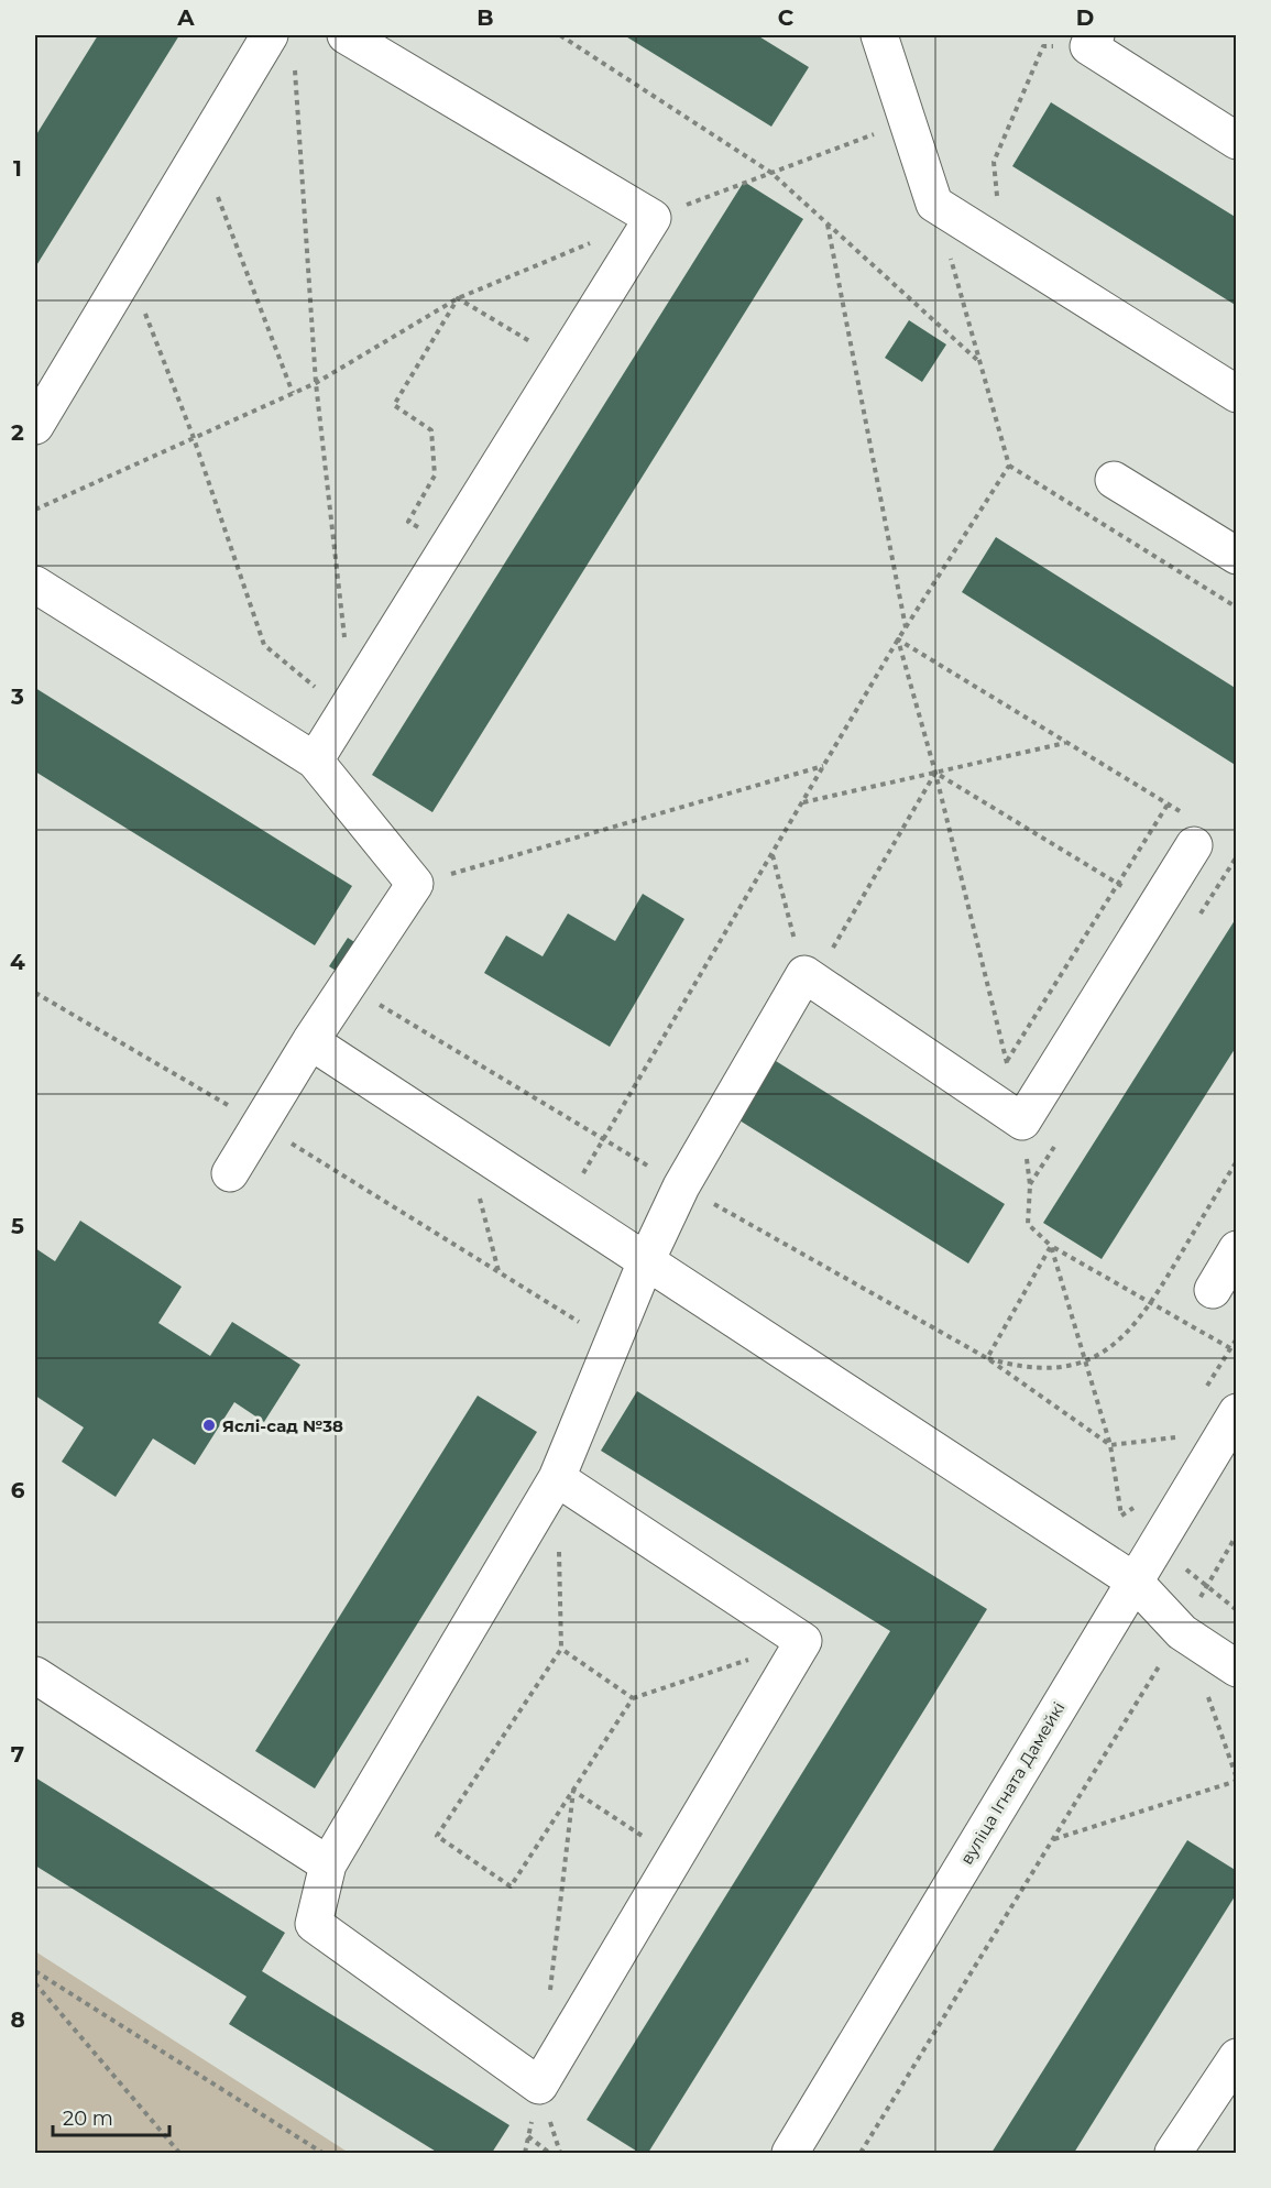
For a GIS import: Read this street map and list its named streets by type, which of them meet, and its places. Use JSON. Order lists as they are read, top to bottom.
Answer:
{
  "streets": {
    "street": ["вуліца Ігната Дамейкі"]
  },
  "places": ["Яслі-сад №38"],
  "scale_bar": "20 m",
  "grid": {
    "columns": [
      "A",
      "B",
      "C",
      "D"
    ],
    "rows": [
      "1",
      "2",
      "3",
      "4",
      "5",
      "6",
      "7",
      "8"
    ]
  }
}
